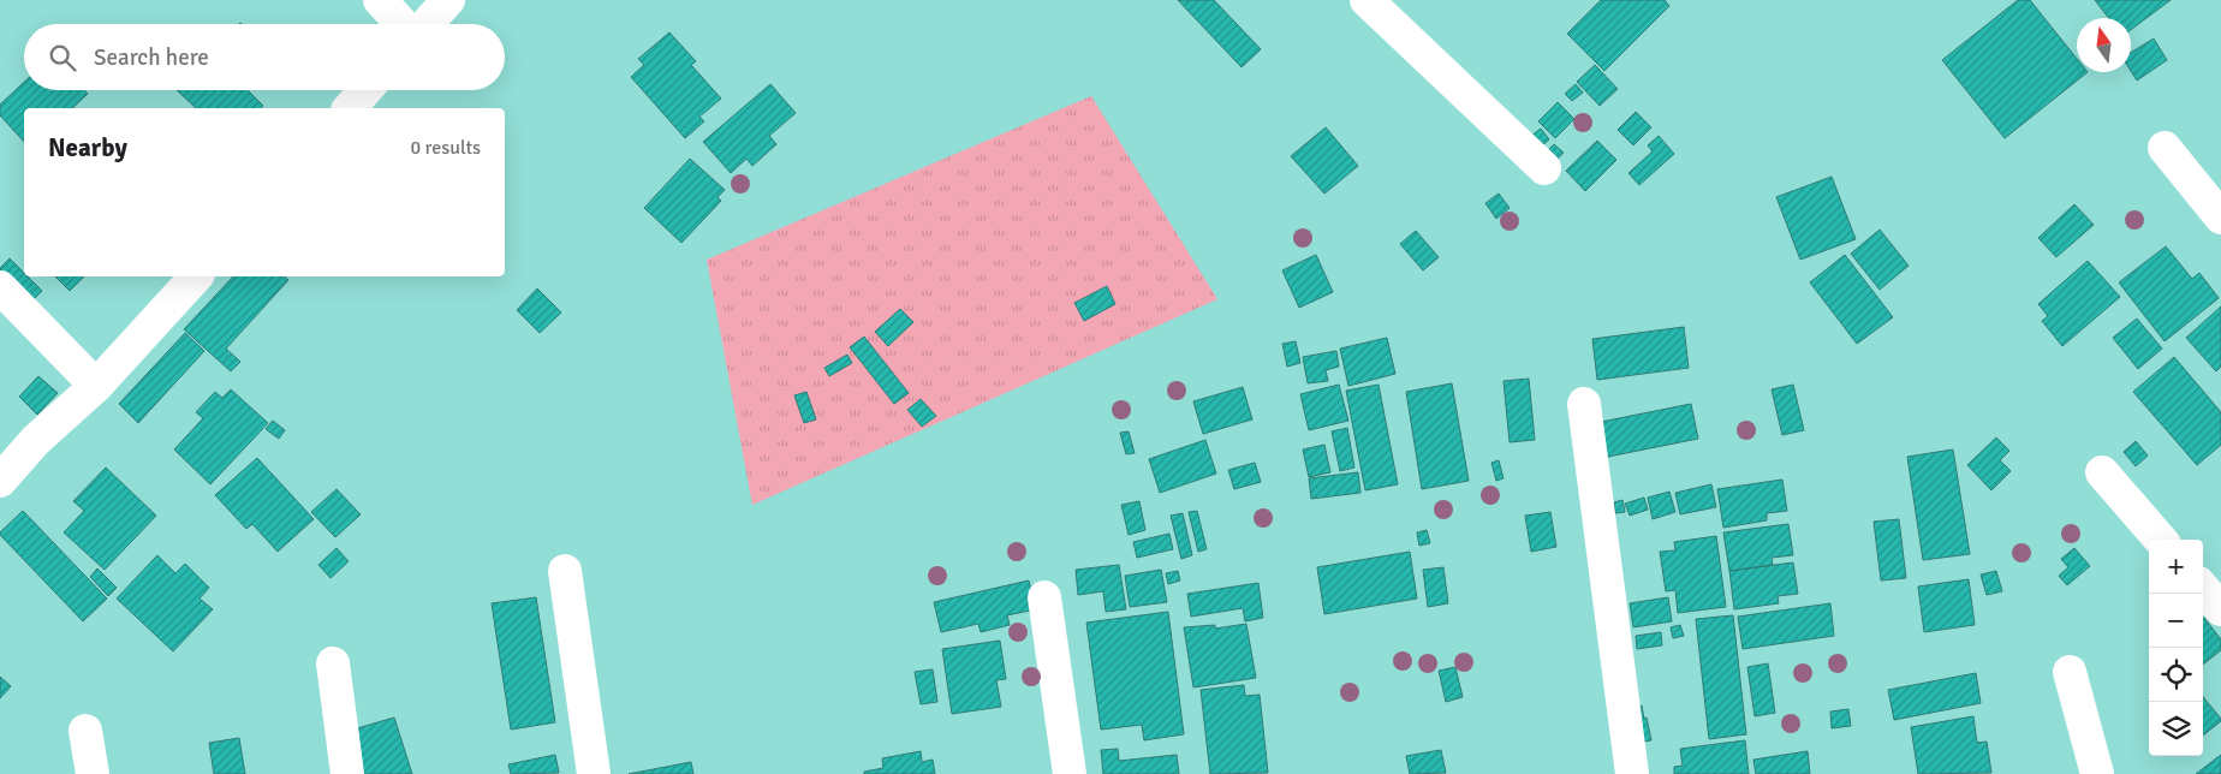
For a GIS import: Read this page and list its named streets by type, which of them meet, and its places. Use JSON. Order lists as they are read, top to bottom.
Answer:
{
  "north": "top",
  "page": {
    "search": "Search here",
    "heading": ["Nearby", "0 results"],
    "map_buttons": ["+", "−"]
  }
}
